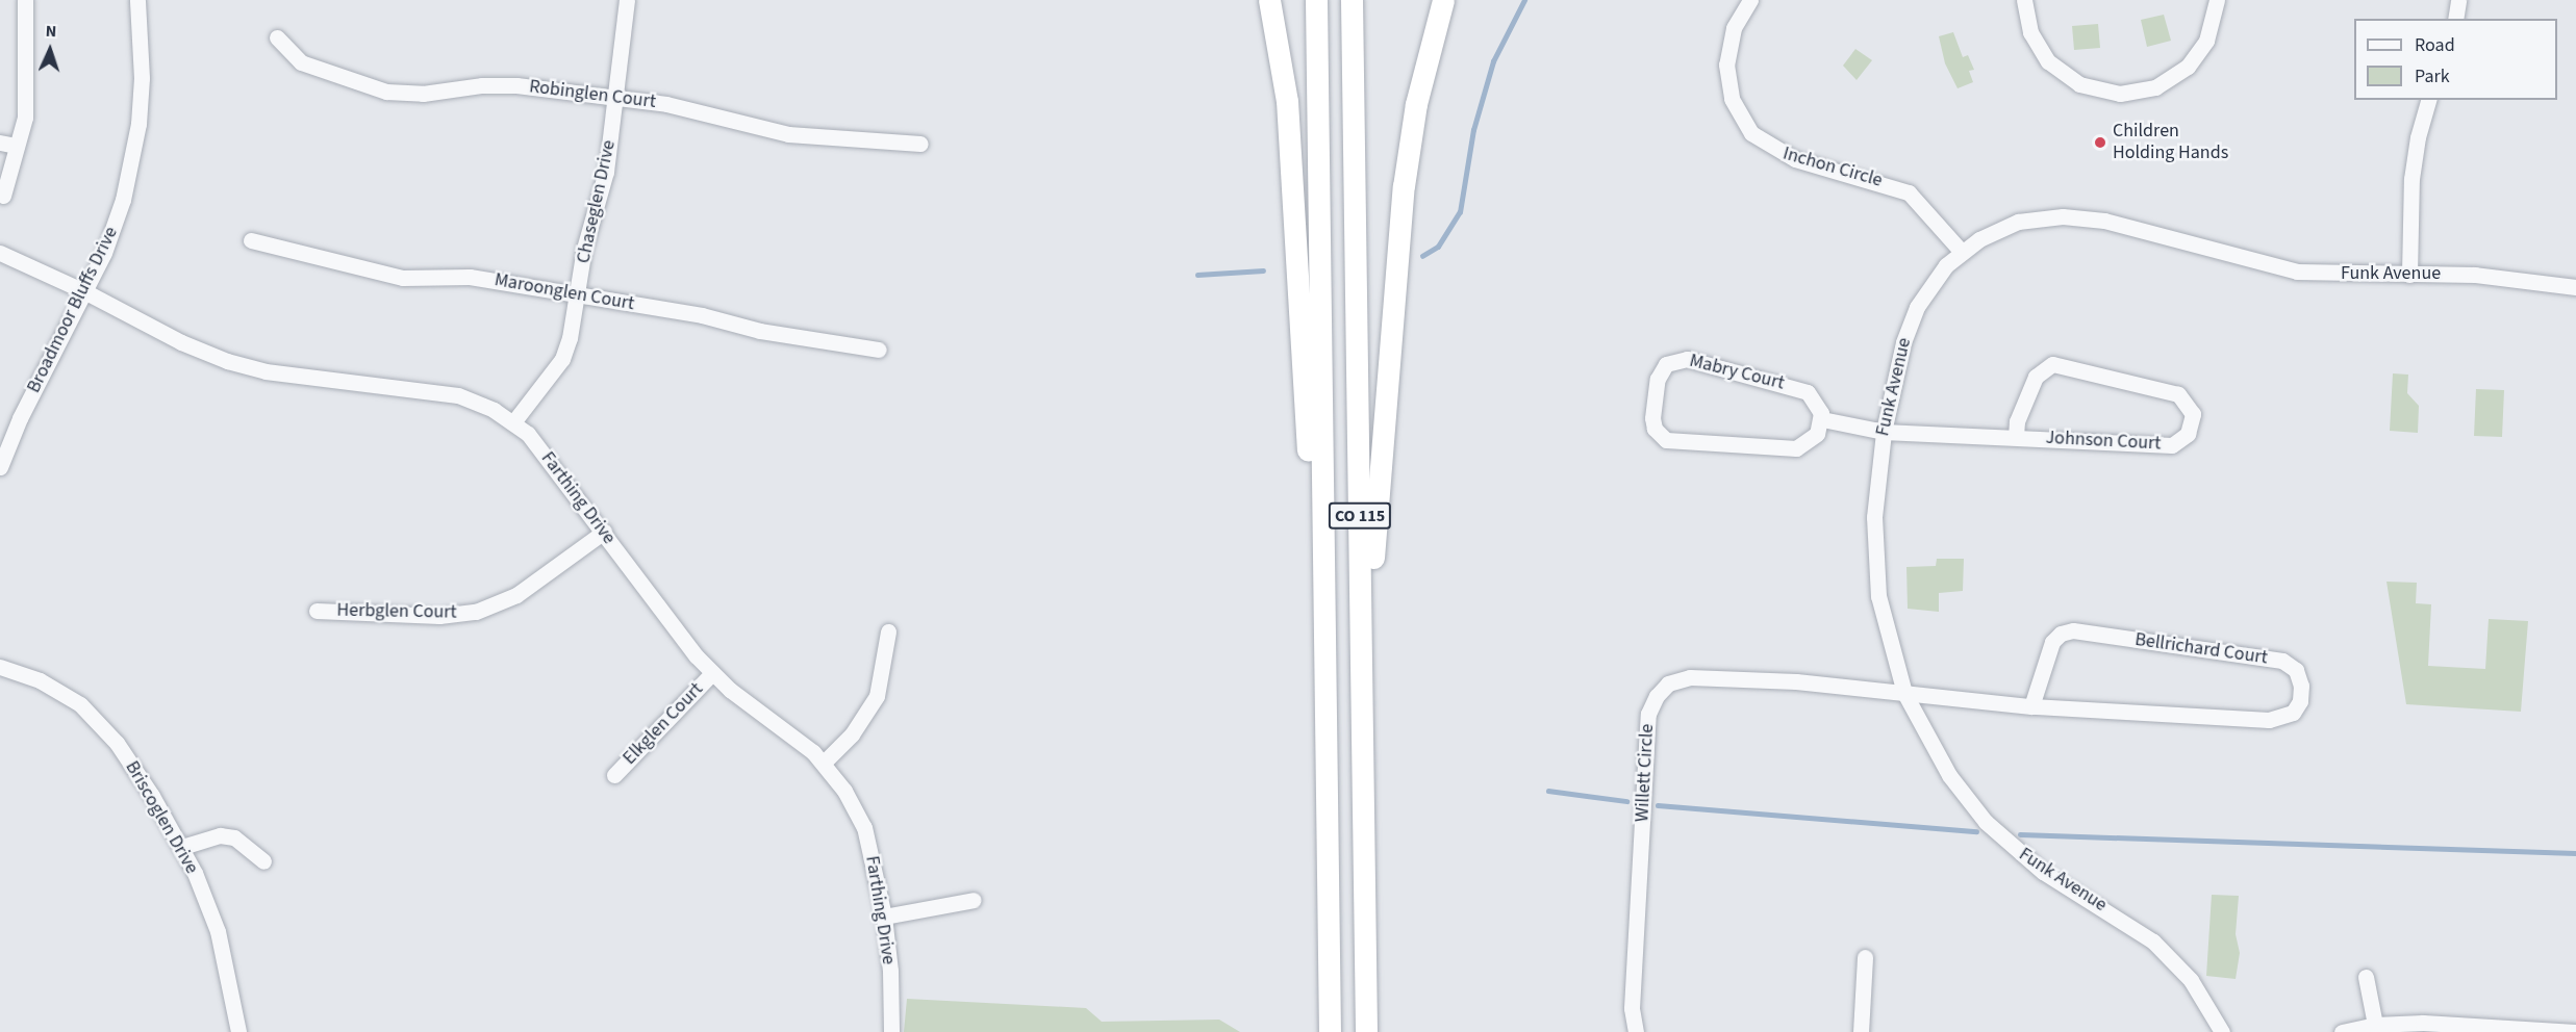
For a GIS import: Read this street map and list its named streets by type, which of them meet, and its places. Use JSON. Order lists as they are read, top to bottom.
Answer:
{
  "streets": {
    "highway": ["CO 115"],
    "street": [
      "Robinglen Court",
      "Inchon Circle",
      "Chaseglen Drive",
      "Funk Avenue",
      "Maroonglen Court",
      "Broadmoor Bluffs Drive",
      "Mabry Court",
      "Johnson Court",
      "Farthing Drive",
      "Herbglen Court",
      "Bellrichard Court",
      "Elkglen Court",
      "Willett Circle",
      "Briscoglen Drive"
    ]
  },
  "crossings": [
    ["Robinglen Court", "Chaseglen Drive"],
    ["Inchon Circle", "Funk Avenue"],
    ["Chaseglen Drive", "Maroonglen Court"],
    ["Chaseglen Drive", "Farthing Drive"],
    ["Funk Avenue", "Johnson Court"],
    ["Funk Avenue", "Bellrichard Court"],
    ["Funk Avenue", "Willett Circle"],
    ["Broadmoor Bluffs Drive", "Farthing Drive"],
    ["Farthing Drive", "Herbglen Court"],
    ["Farthing Drive", "Elkglen Court"],
    ["Bellrichard Court", "Willett Circle"]
  ],
  "places": ["Children Holding Hands"],
  "legend": ["Road", "Park"],
  "north": "top"
}
